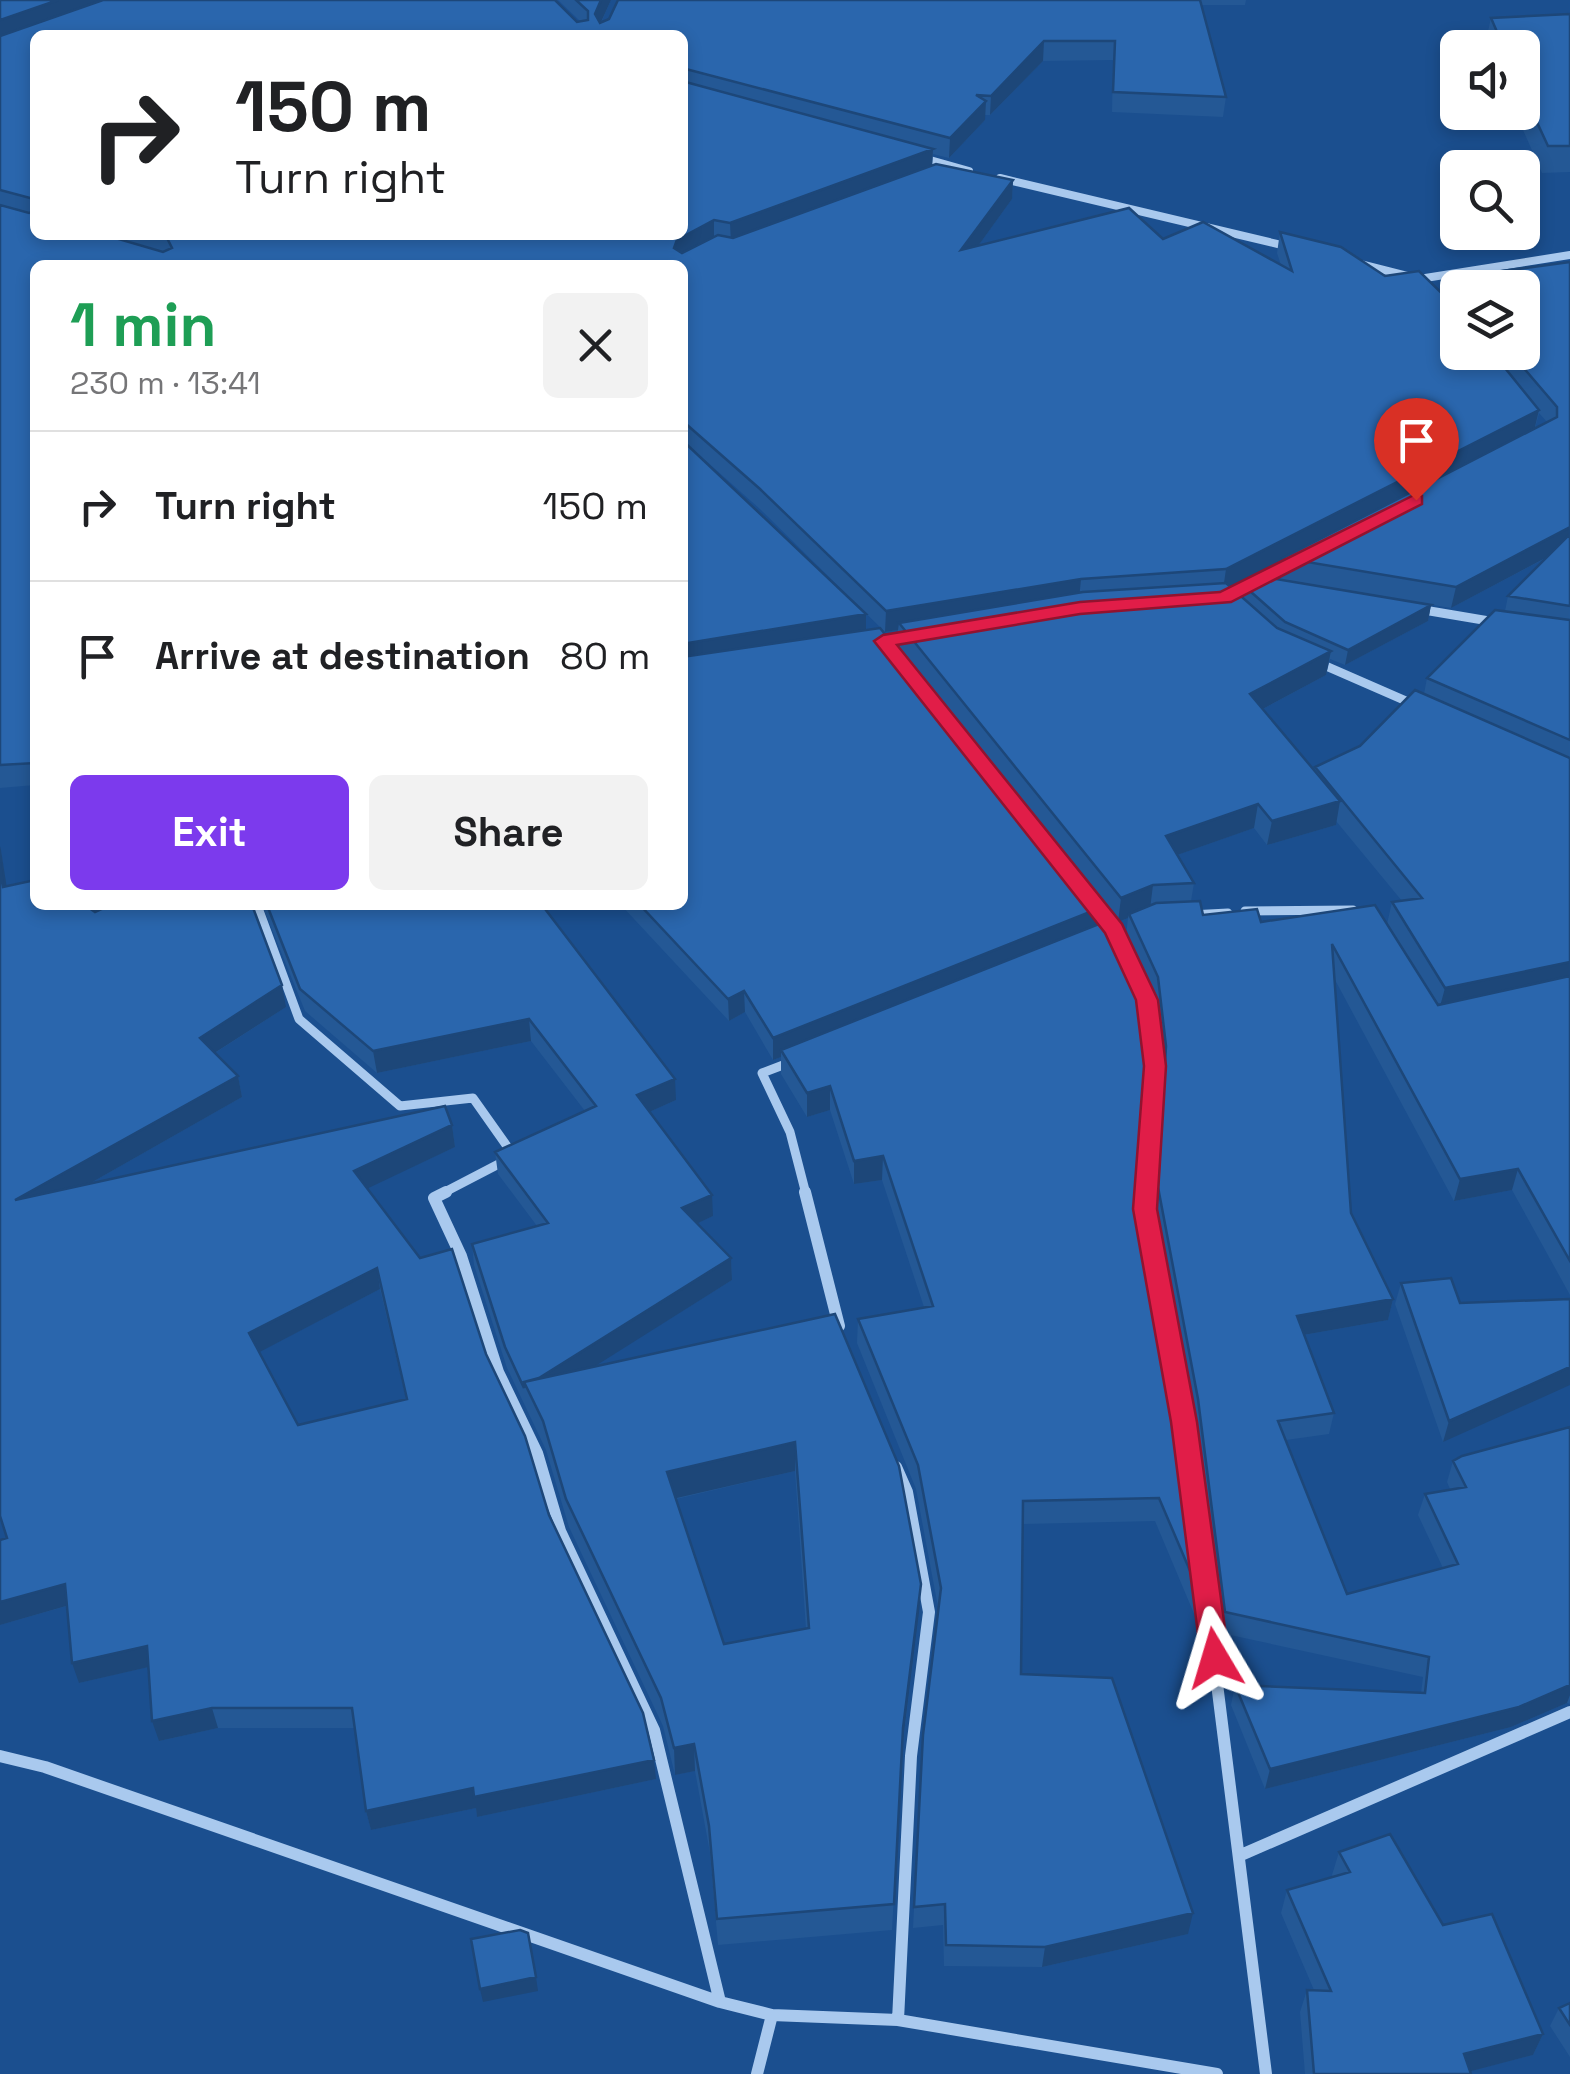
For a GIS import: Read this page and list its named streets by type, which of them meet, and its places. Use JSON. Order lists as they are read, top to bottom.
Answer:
{
  "page": {
    "turn": ["150 m", "Turn right"],
    "heading": ["1 min", "230 m · 13:41"],
    "list": [
      {
        "name": "Turn right",
        "value": "150 m"
      },
      {
        "name": "Arrive at destination",
        "value": "80 m"
      }
    ],
    "buttons": ["Exit", "Share"]
  }
}
